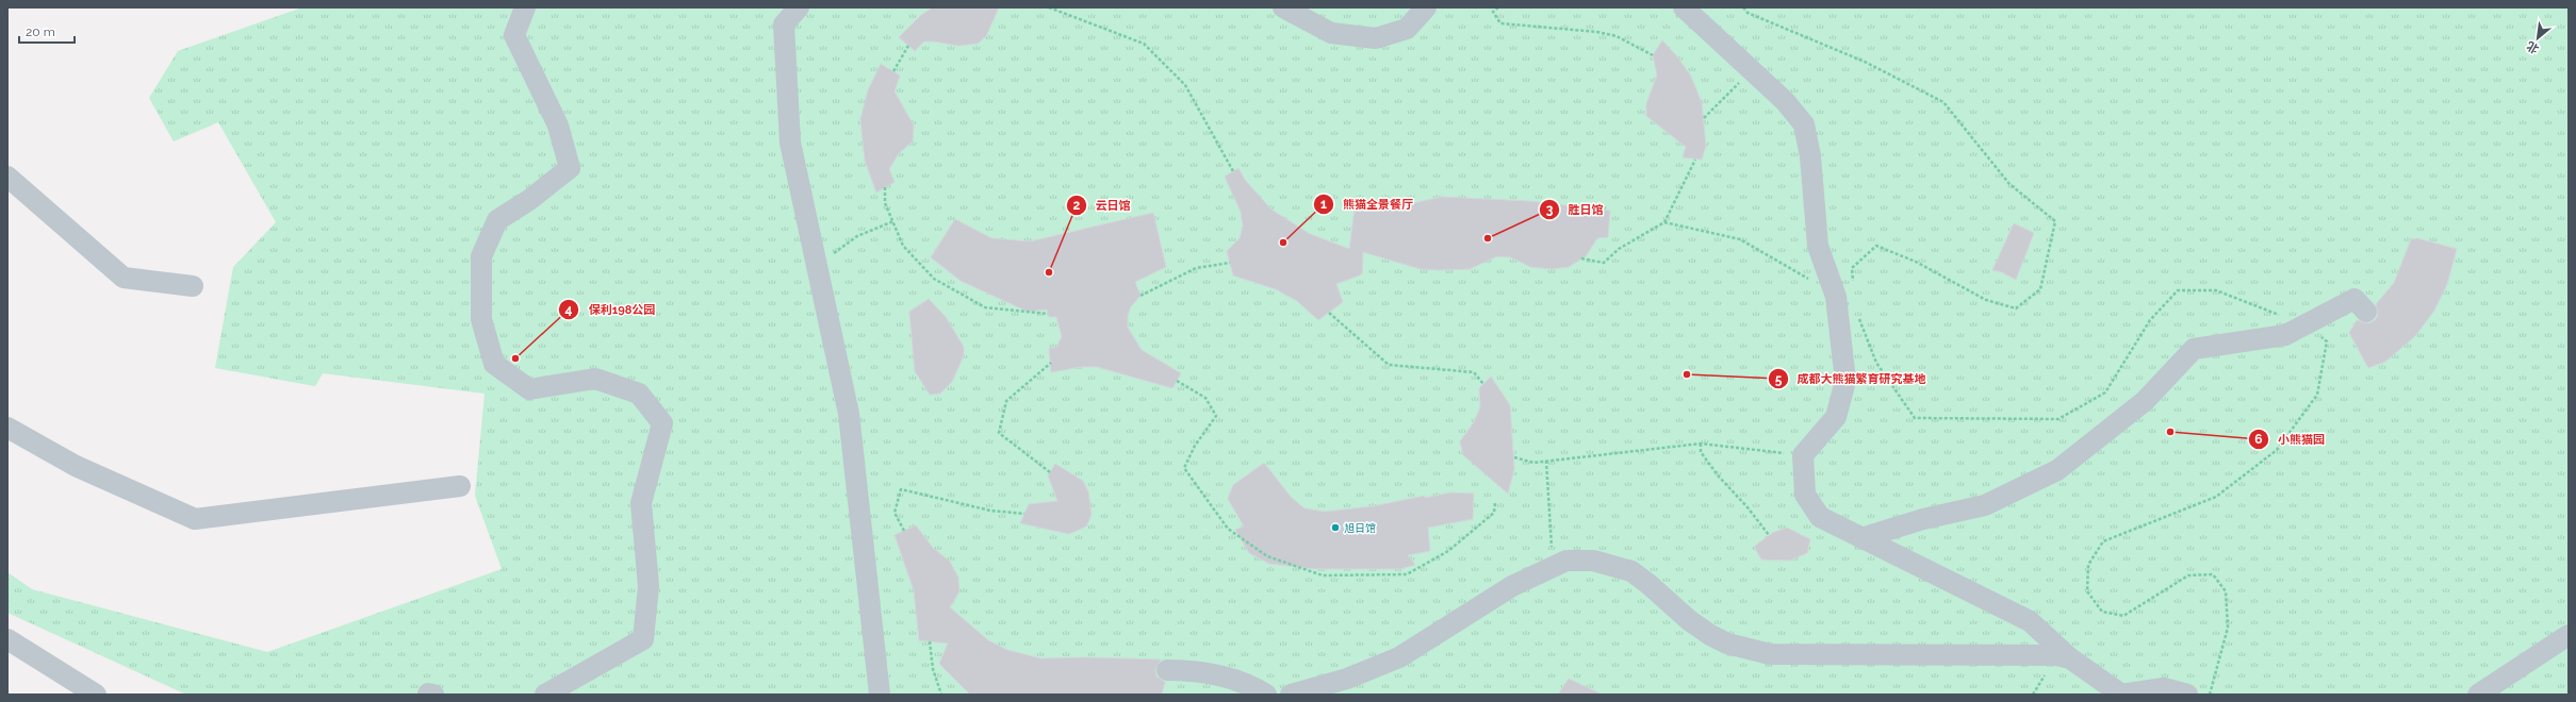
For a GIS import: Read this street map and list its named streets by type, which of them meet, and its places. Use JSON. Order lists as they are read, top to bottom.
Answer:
{
  "places": [
    "胜日馆",
    "熊猫全景餐厅",
    "云日馆",
    "保利198公园",
    "成都大熊猫繁育研究基地",
    "小熊猫园",
    "旭日馆"
  ],
  "scale_bar": "20 m",
  "north": "bottom left"
}
